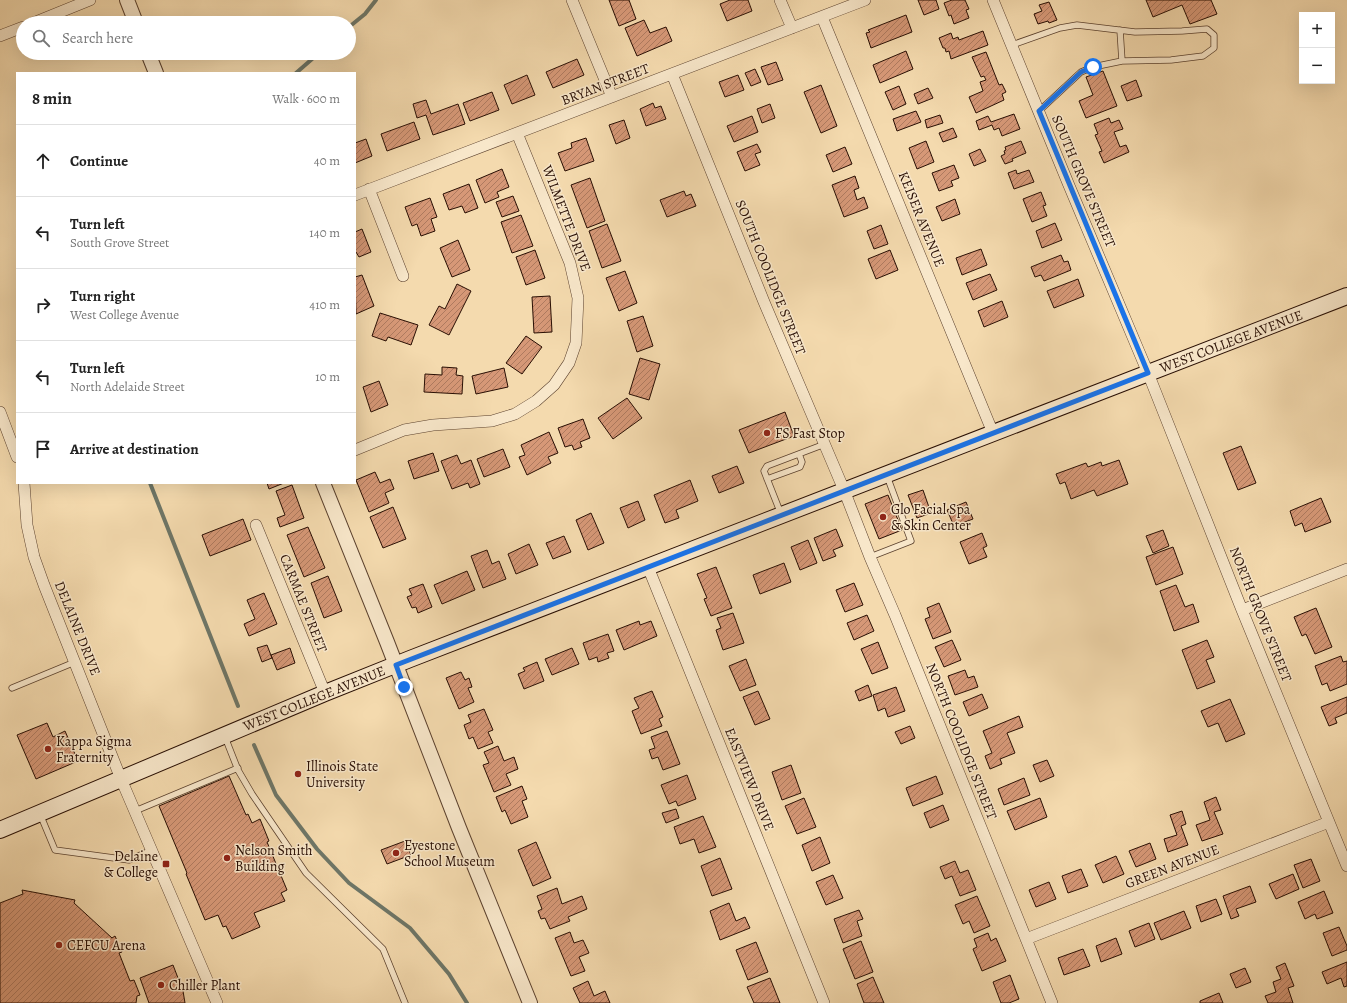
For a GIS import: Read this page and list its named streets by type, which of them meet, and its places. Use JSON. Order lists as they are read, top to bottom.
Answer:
{
  "streets": {
    "main road": ["WEST COLLEGE AVENUE"],
    "street": [
      "BRYAN STREET",
      "SOUTH GROVE STREET",
      "WILMETTE DRIVE",
      "KEISER AVENUE",
      "SOUTH COOLIDGE STREET",
      "CARMAE STREET",
      "NORTH GROVE STREET",
      "DELAINE DRIVE",
      "NORTH COOLIDGE STREET",
      "EASTVIEW DRIVE",
      "GREEN AVENUE"
    ]
  },
  "crossings": [
    ["BRYAN STREET", "WILMETTE DRIVE"],
    ["BRYAN STREET", "KEISER AVENUE"],
    ["BRYAN STREET", "SOUTH COOLIDGE STREET"],
    ["SOUTH GROVE STREET", "WEST COLLEGE AVENUE"],
    ["SOUTH GROVE STREET", "NORTH GROVE STREET"],
    ["KEISER AVENUE", "WEST COLLEGE AVENUE"],
    ["SOUTH COOLIDGE STREET", "WEST COLLEGE AVENUE"],
    ["SOUTH COOLIDGE STREET", "NORTH COOLIDGE STREET"],
    ["WEST COLLEGE AVENUE", "CARMAE STREET"],
    ["WEST COLLEGE AVENUE", "NORTH GROVE STREET"],
    ["WEST COLLEGE AVENUE", "DELAINE DRIVE"],
    ["WEST COLLEGE AVENUE", "NORTH COOLIDGE STREET"],
    ["WEST COLLEGE AVENUE", "EASTVIEW DRIVE"],
    ["NORTH GROVE STREET", "GREEN AVENUE"],
    ["NORTH COOLIDGE STREET", "GREEN AVENUE"]
  ],
  "places": {
    "other": [
      "FS Fast Stop",
      "Glo Facial Spa & Skin Center",
      "Kappa Sigma Fraternity",
      "Illinois State University",
      "Eyestone School Museum",
      "Nelson Smith Building",
      "CEFCU Arena",
      "Chiller Plant"
    ],
    "transit": ["Delaine & College"]
  },
  "page": {
    "map_buttons": ["+", "−"],
    "search": "Search here",
    "heading": ["8 min", "Walk · 600 m"],
    "list": [
      ["Continue", "40 m"],
      ["Turn left", "South Grove Street", "140 m"],
      ["Turn right", "West College Avenue", "410 m"],
      ["Turn left", "North Adelaide Street", "10 m"],
      "Arrive at destination"
    ]
  }
}
